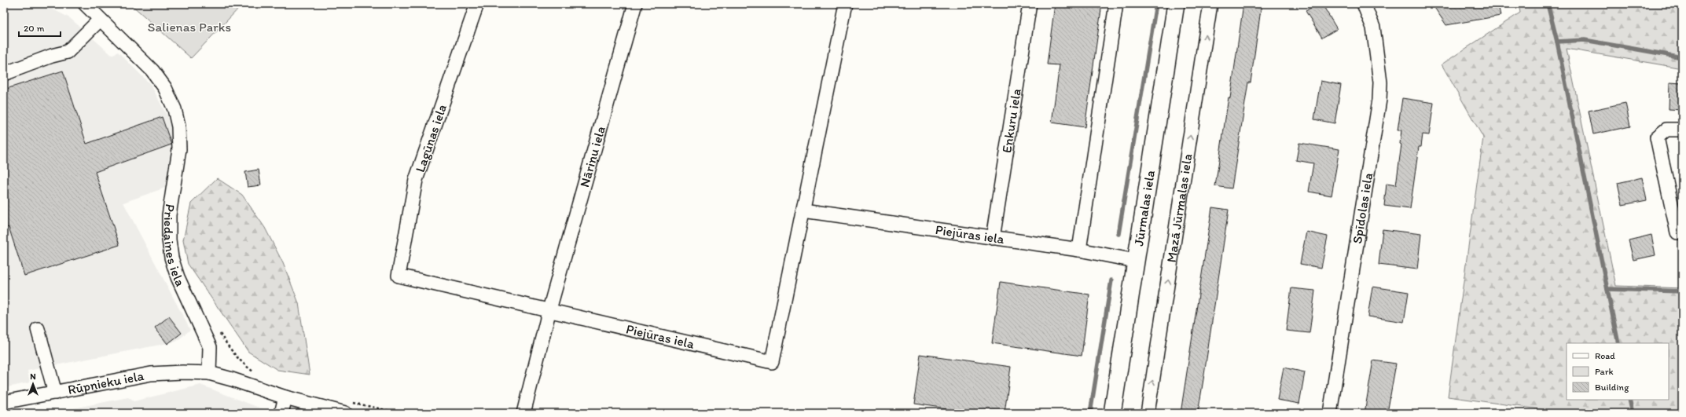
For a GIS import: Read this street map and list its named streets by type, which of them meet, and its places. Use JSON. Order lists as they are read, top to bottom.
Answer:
{
  "streets": {
    "main road": ["Jūrmalas iela"],
    "street": [
      "Enkuru iela",
      "Lagūnas iela",
      "Nāriņu iela",
      "Spīdolas iela",
      "Mazā Jūrmalas iela",
      "Piejūras iela",
      "Priedaines iela",
      "Rūpnieku iela"
    ]
  },
  "crossings": [
    ["Enkuru iela", "Piejūras iela"],
    ["Lagūnas iela", "Piejūras iela"],
    ["Nāriņu iela", "Piejūras iela"],
    ["Jūrmalas iela", "Piejūras iela"],
    ["Priedaines iela", "Rūpnieku iela"]
  ],
  "parks": ["Salienas Parks"],
  "legend": ["Road", "Park", "Building"],
  "scale_bar": "20 m",
  "north": "top"
}
